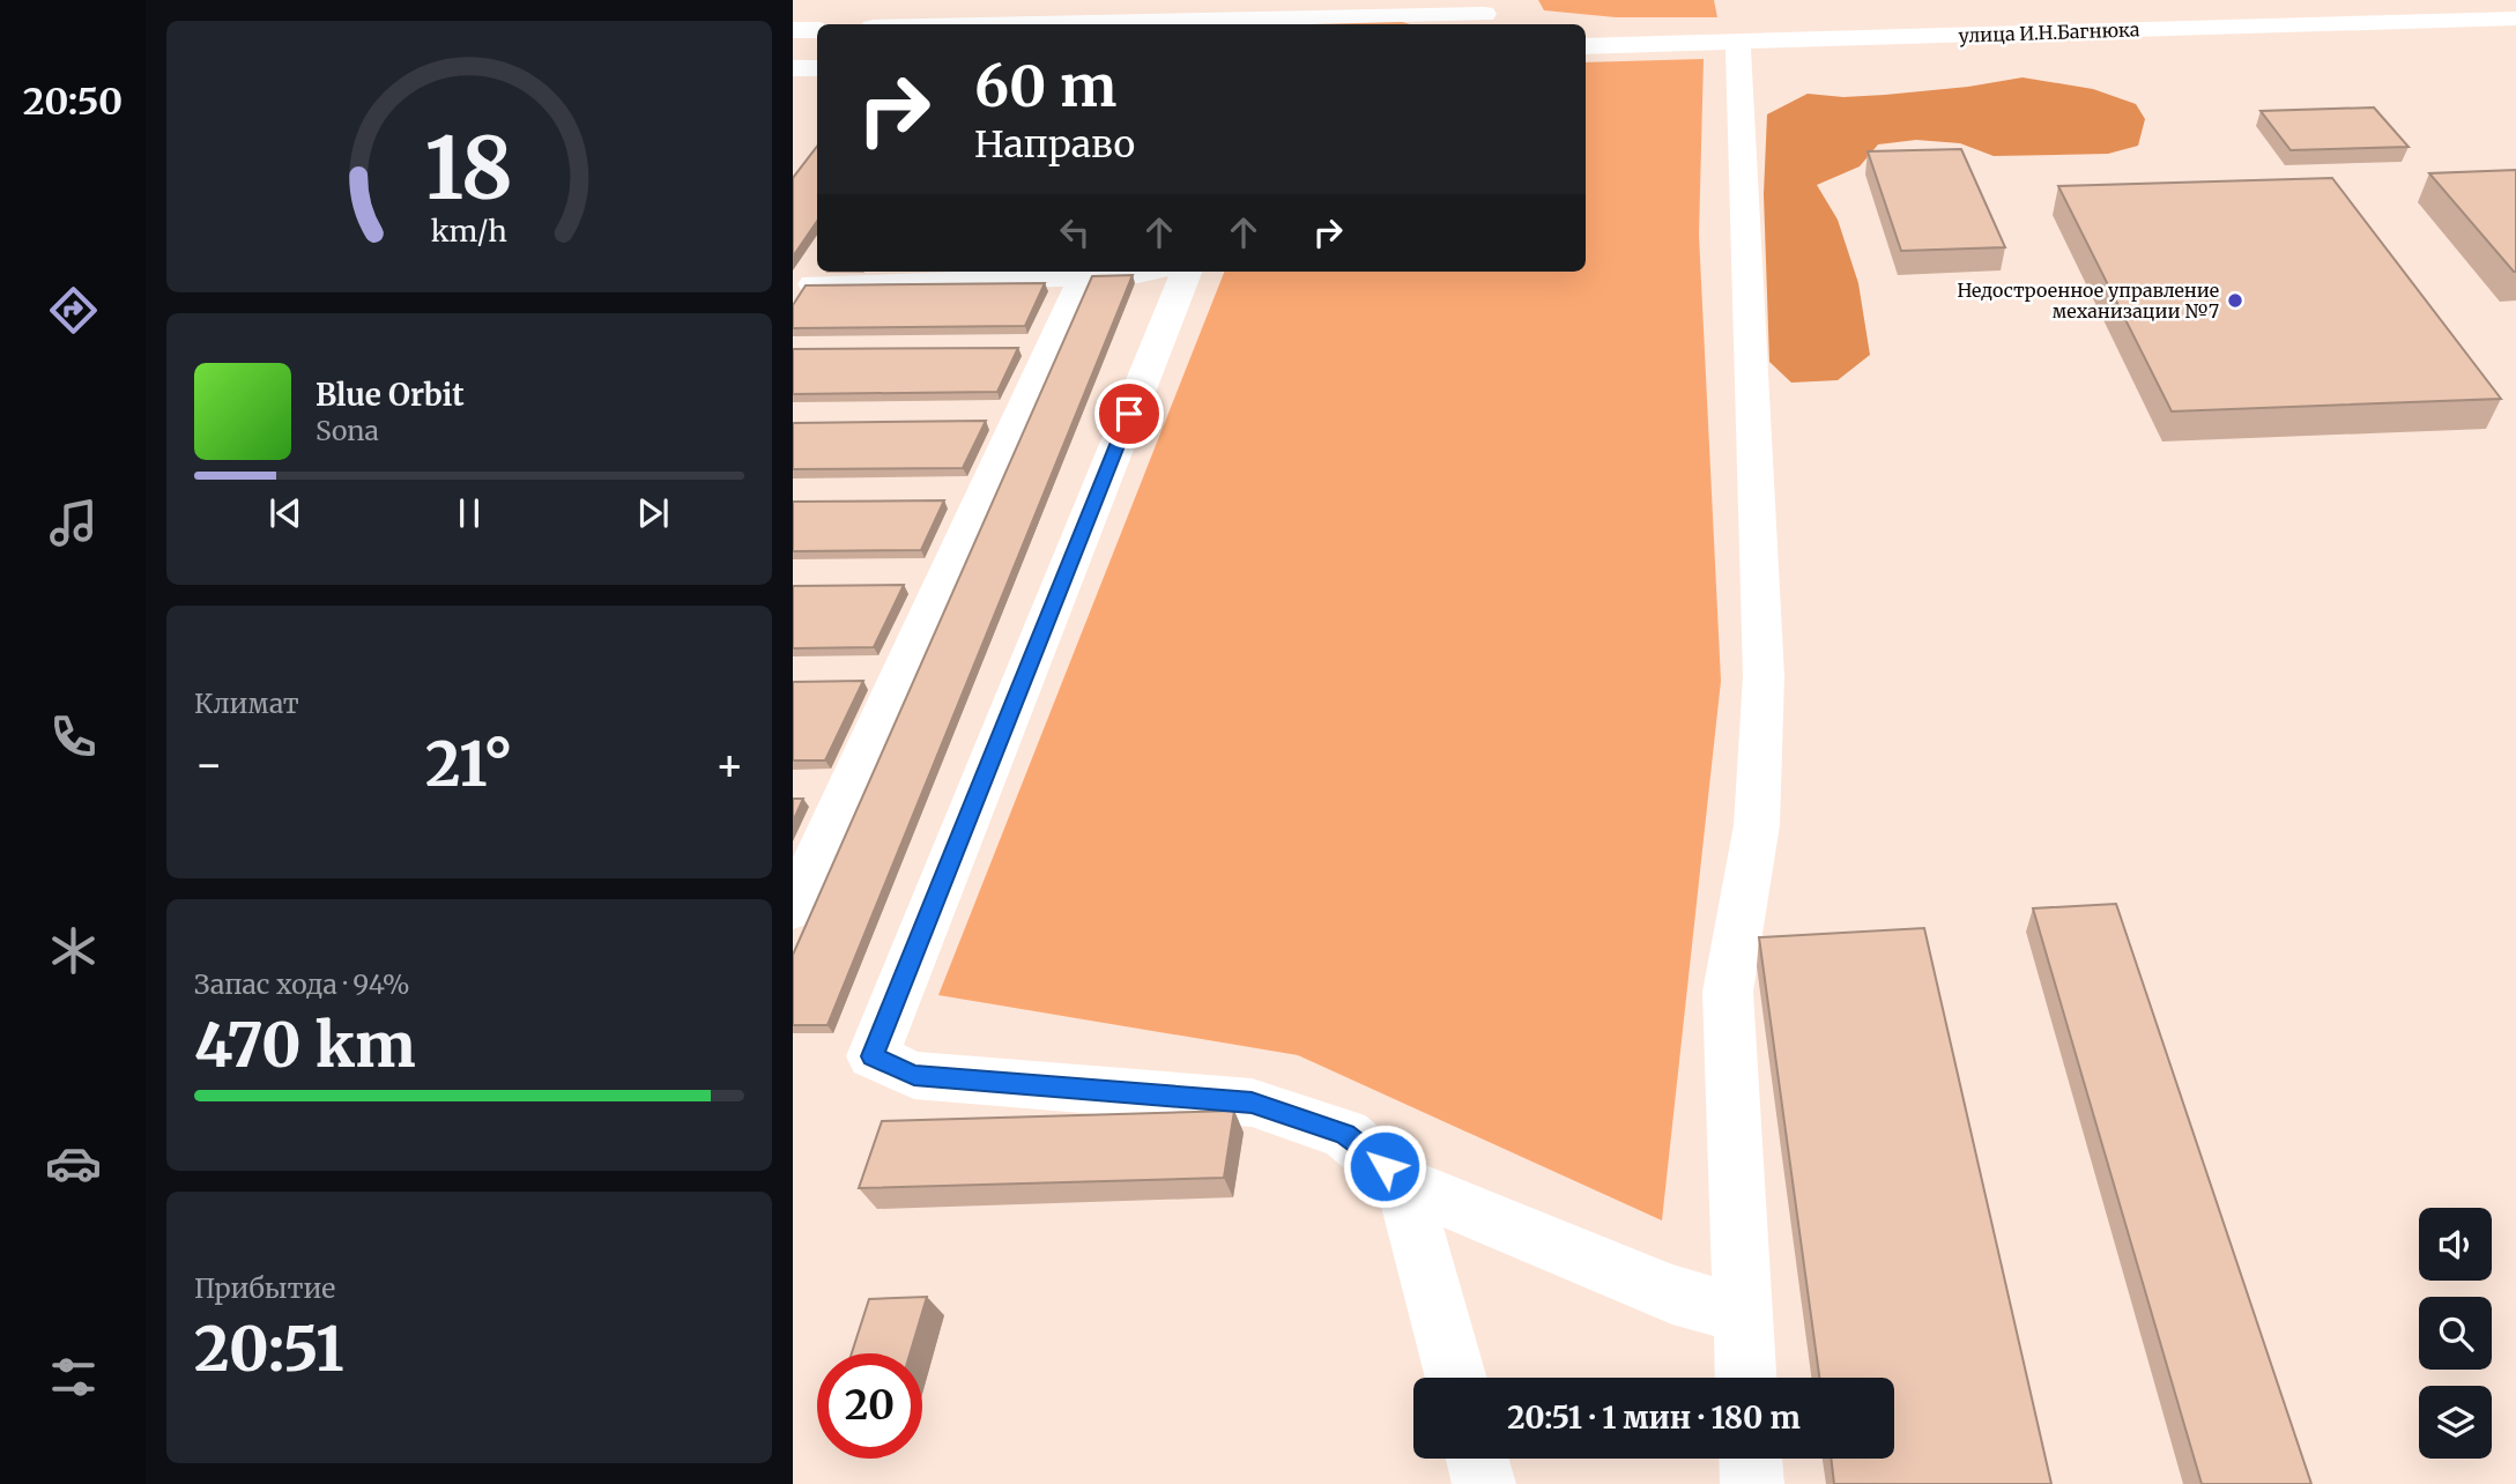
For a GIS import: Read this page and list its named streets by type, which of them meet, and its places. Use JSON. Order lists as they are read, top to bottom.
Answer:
{
  "streets": {
    "street": ["улица И.Н.Багнюка"]
  },
  "places": ["Недостроенное управление механизации №7"],
  "page": {
    "tabs": "20:50",
    "turn": ["60 m", "Направо"],
    "song": ["Blue Orbit", "Sona"],
    "tile": [
      "Климат",
      ["Запас хода · 94%", "470 km"],
      ["Прибытие", "20:51"]
    ],
    "heat": ["−", "21°", "+"],
    "limit": "20",
    "trip": "20:51 · 1 мин · 180 m",
    "gauge": ["18", "km/h"]
  }
}
